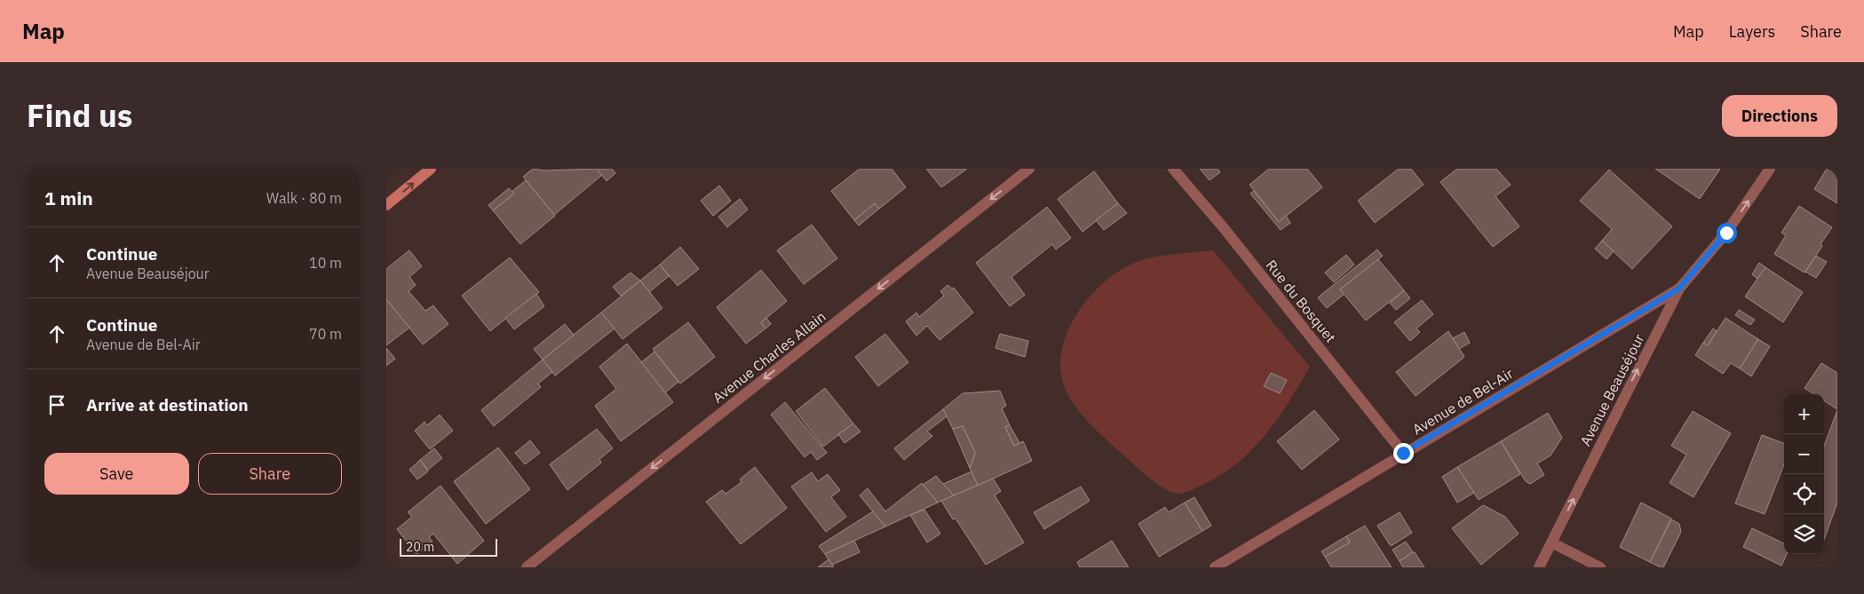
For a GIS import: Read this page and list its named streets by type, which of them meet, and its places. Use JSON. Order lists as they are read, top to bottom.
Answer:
{
  "streets": {
    "street": [
      "Rue du Bosquet",
      "Avenue Charles Allain",
      "Avenue Beauséjour",
      "Avenue de Bel-Air"
    ]
  },
  "crossings": [
    ["Rue du Bosquet", "Avenue de Bel-Air"],
    ["Avenue Beauséjour", "Avenue de Bel-Air"]
  ],
  "one_way": ["Avenue Charles Allain", "Avenue Beauséjour"],
  "scale_bar": "20 m",
  "page": {
    "header": "Map",
    "nav": ["Map", "Layers", "Share"],
    "title": "Find us",
    "buttons": [
      "Directions",
      ["Save", "Share"]
    ],
    "heading": ["1 min", "Walk · 80 m"],
    "list": [
      ["Continue", "Avenue Beauséjour", "10 m"],
      ["Continue", "Avenue de Bel-Air", "70 m"],
      "Arrive at destination"
    ],
    "map_buttons": ["+", "−"],
    "scale": "20 m"
  }
}
